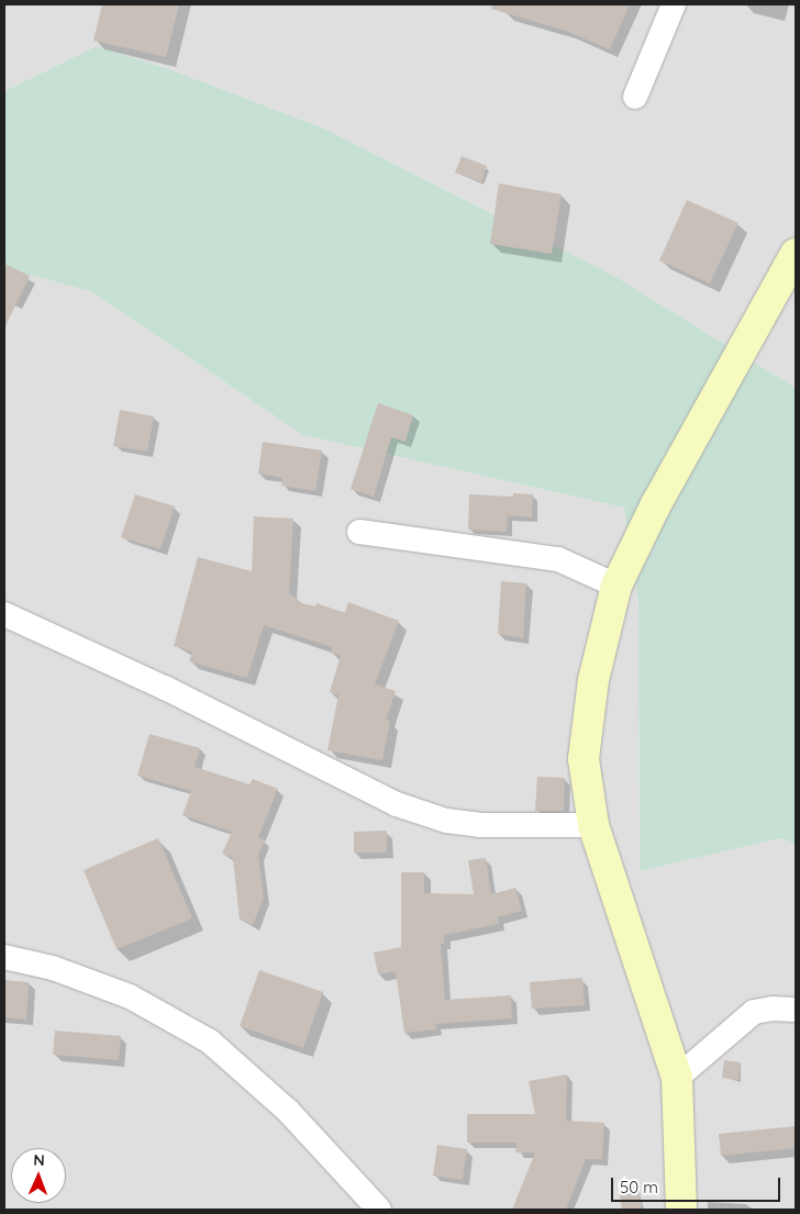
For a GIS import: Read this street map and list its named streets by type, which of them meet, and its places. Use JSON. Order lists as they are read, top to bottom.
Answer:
{
  "scale_bar": "50 m",
  "north": "top"
}
